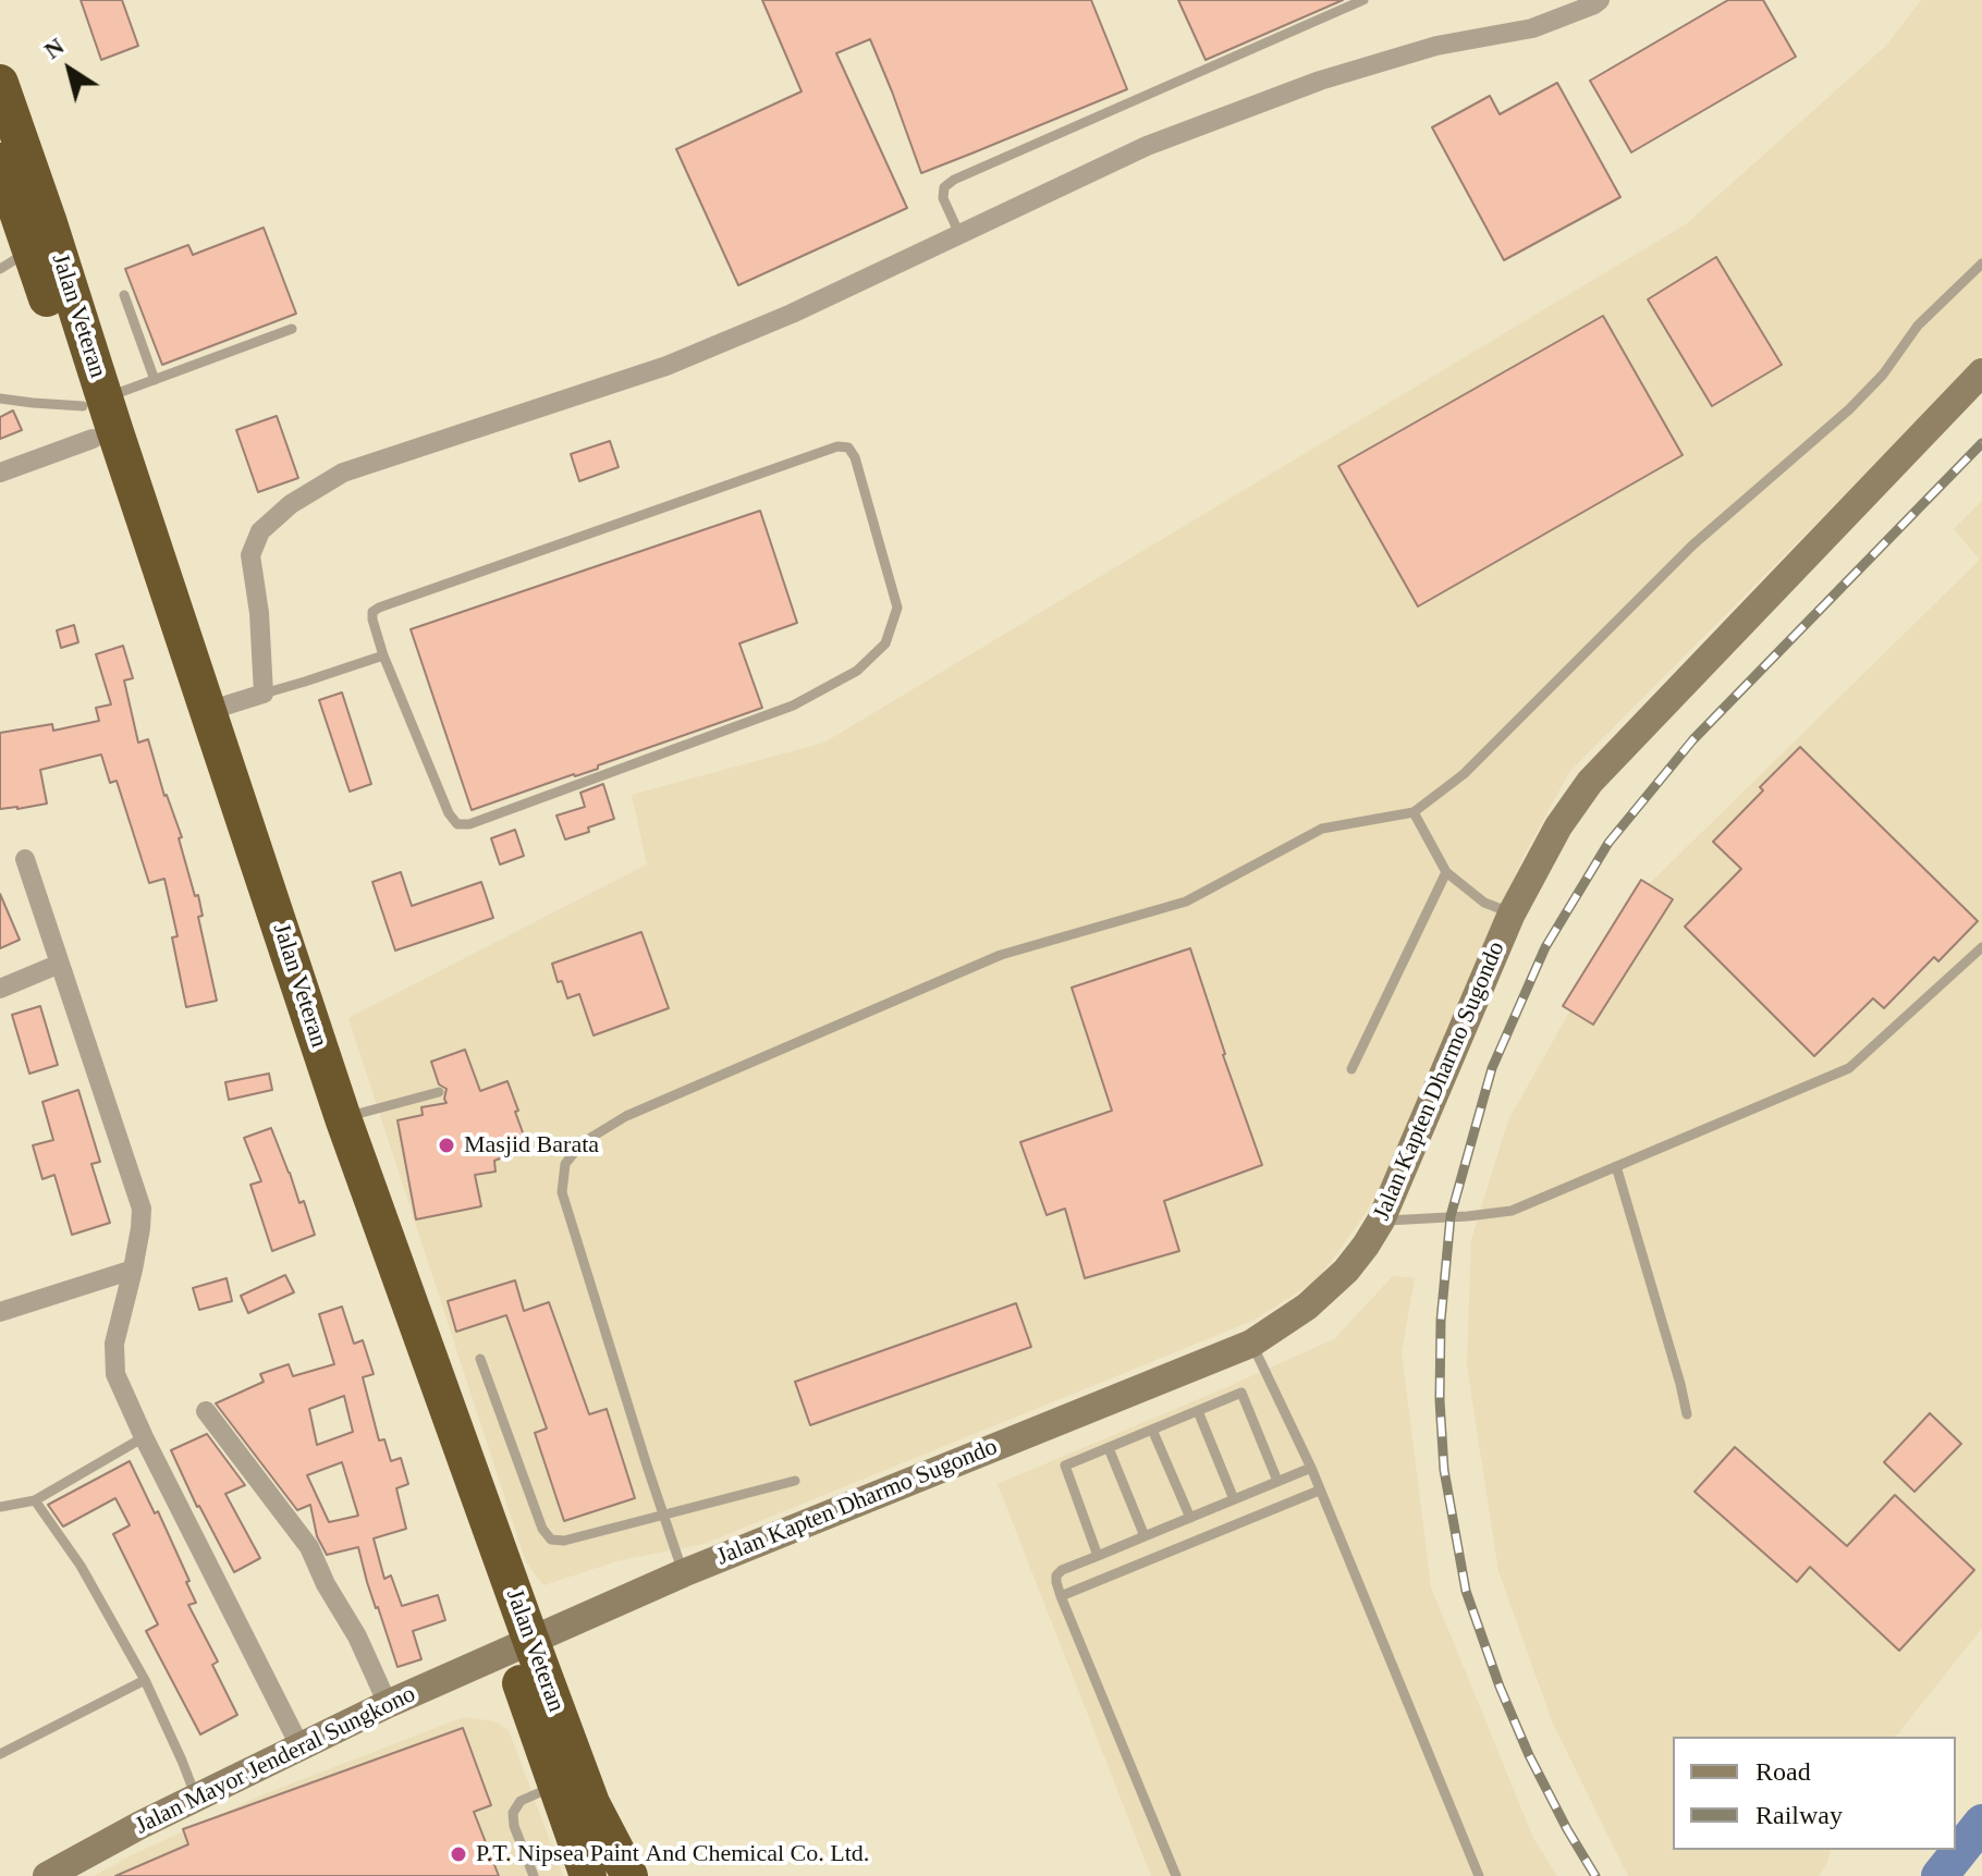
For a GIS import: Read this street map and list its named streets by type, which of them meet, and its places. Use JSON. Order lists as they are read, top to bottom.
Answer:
{
  "streets": {
    "highway": ["Jalan Veteran"],
    "main road": ["Jalan Kapten Dharmo Sugondo", "Jalan Mayor Jenderal Sungkono"]
  },
  "crossings": [
    ["Jalan Veteran", "Jalan Kapten Dharmo Sugondo"],
    ["Jalan Veteran", "Jalan Mayor Jenderal Sungkono"],
    ["Jalan Kapten Dharmo Sugondo", "Jalan Mayor Jenderal Sungkono"]
  ],
  "places": ["Masjid Barata", "P.T. Nipsea Paint And Chemical Co. Ltd."],
  "legend": ["Road", "Railway"],
  "north": "top left"
}
